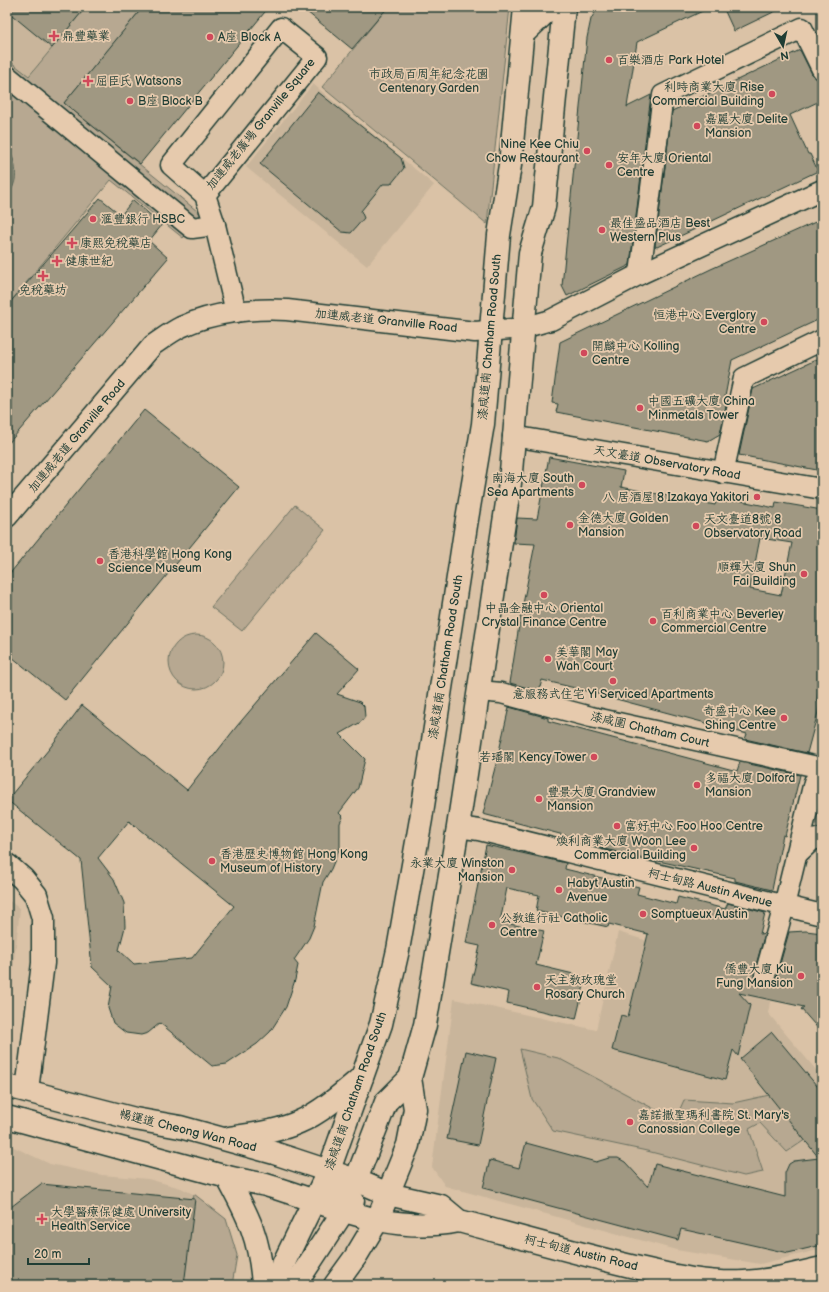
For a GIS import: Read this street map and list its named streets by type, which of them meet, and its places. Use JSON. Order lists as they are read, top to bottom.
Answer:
{
  "streets": {
    "main road": ["漆咸道南 Chatham Road South", "暢運道 Cheong Wan Road", "柯士甸道 Austin Road"],
    "street": [
      "加連威老廣場 Granville Square",
      "加連威老道 Granville Road",
      "天文臺道 Observatory Road",
      "漆咸圍 Chatham Court",
      "柯士甸路 Austin Avenue"
    ]
  },
  "crossings": [
    ["加連威老廣場 Granville Square", "加連威老道 Granville Road"],
    ["加連威老道 Granville Road", "漆咸道南 Chatham Road South"],
    ["漆咸道南 Chatham Road South", "暢運道 Cheong Wan Road"],
    ["暢運道 Cheong Wan Road", "柯士甸道 Austin Road"]
  ],
  "parks": ["市政局百周年紀念花園 Centenary Garden"],
  "places": {
    "health": [
      "鼎豐藥業",
      "屈臣氏 Watsons",
      "康熙免稅藥店",
      "健康世紀",
      "免稅藥坊",
      "大學醫療保健處 University Health Service"
    ],
    "other": [
      "A座 Block A",
      "百樂酒店 Park Hotel",
      "利時商業大廈 Rise Commercial Building",
      "B座 Block B",
      "嘉麗大廈 Delite Mansion",
      "Nine Kee Chiu Chow Restaurant",
      "安年大廈 Oriental Centre",
      "滙豐銀行 HSBC",
      "最佳盛品酒店 Best Western Plus",
      "恒港中心 Everglory Centre",
      "開麟中心 Kolling Centre",
      "中國五礦大廈 China Minmetals Tower",
      "南海大廈 South Sea Apartments",
      "八 居酒屋 8 Izakaya Yakitori",
      "金德大廈 Golden Mansion",
      "天文臺道8號 8 Observatory Road",
      "香港科學館 Hong Kong Science Museum",
      "順輝大廈 Shun Fai Building",
      "中晶金融中心 Oriental Crystal Finance Centre",
      "百利商業中心 Beverley Commercial Centre",
      "美華閣 May Wah Court",
      "意服務式住宅 Yi Serviced Apartments",
      "奇盛中心 Kee Shing Centre",
      "若璠閣 Kency Tower",
      "多福大廈 Dolford Mansion",
      "豐景大廈 Grandview Mansion",
      "富好中心 Foo Hoo Centre",
      "煥利商業大廈 Woon Lee Commercial Building",
      "香港歷史博物館 Hong Kong Museum of History",
      "永業大廈 Winston Mansion",
      "Habyt Austin Avenue",
      "Somptueux Austin",
      "公教進行社 Catholic Centre",
      "僑豐大廈 Kiu Fung Mansion",
      "天主教玫瑰堂 Rosary Church",
      "嘉諾撒聖瑪利書院 St. Mary's Canossian College"
    ]
  },
  "scale_bar": "20 m",
  "north": "bottom"
}
